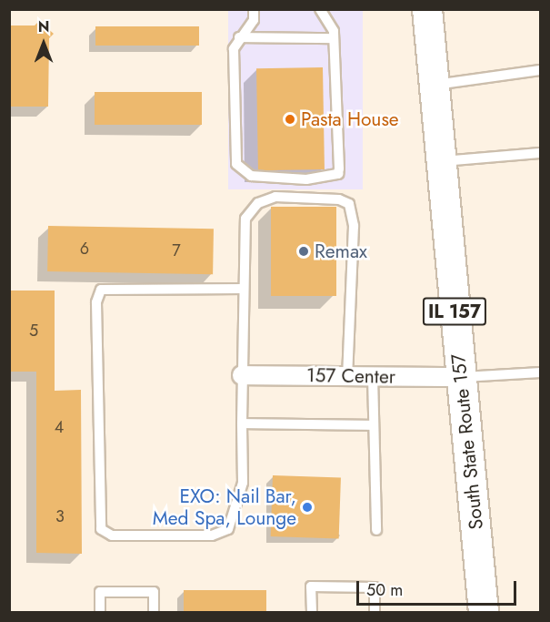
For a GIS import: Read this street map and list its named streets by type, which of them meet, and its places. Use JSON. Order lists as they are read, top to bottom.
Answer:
{
  "streets": {
    "main road": ["IL 157", "South State Route 157"],
    "street": ["157 Center"]
  },
  "crossings": [
    ["157 Center", "South State Route 157"]
  ],
  "places": ["Pasta House", "Remax", "EXO: Nail Bar, Med Spa, Lounge"],
  "house_numbers": [
    "6",
    "7",
    "5",
    "4",
    "3"
  ],
  "scale_bar": "50 m",
  "north": "top"
}
